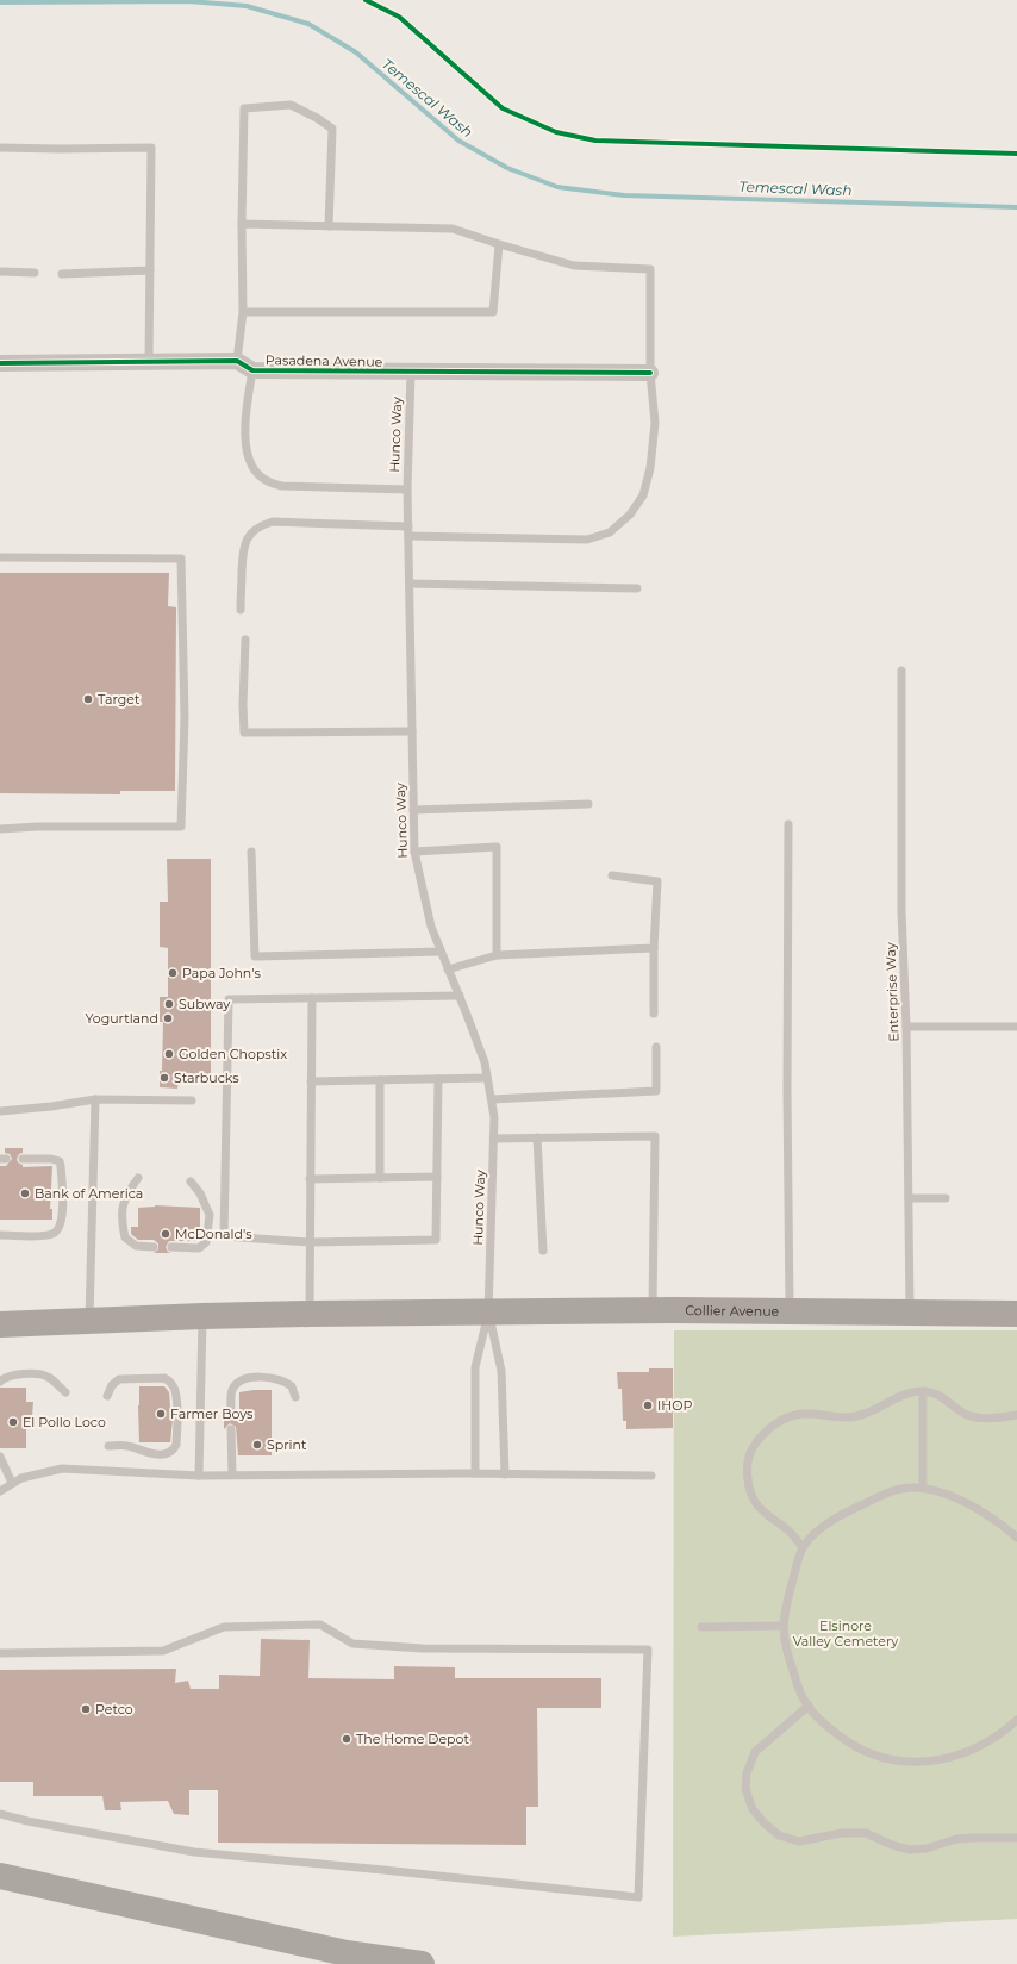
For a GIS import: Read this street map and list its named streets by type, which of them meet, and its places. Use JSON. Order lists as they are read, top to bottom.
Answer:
{
  "streets": {
    "main road": ["Collier Avenue"],
    "street": ["Pasadena Avenue"],
    "lane": ["Hunco Way", "Enterprise Way"]
  },
  "crossings": [
    ["Pasadena Avenue", "Hunco Way"],
    ["Hunco Way", "Collier Avenue"],
    ["Enterprise Way", "Collier Avenue"]
  ],
  "water": ["Temescal Wash"],
  "parks": ["Elsinore Valley Cemetery"],
  "places": [
    "Target",
    "Papa John's",
    "Subway",
    "Yogurtland",
    "Golden Chopstix",
    "Starbucks",
    "Bank of America",
    "McDonald's",
    "IHOP",
    "Farmer Boys",
    "El Pollo Loco",
    "Sprint",
    "Petco",
    "The Home Depot"
  ]
}
